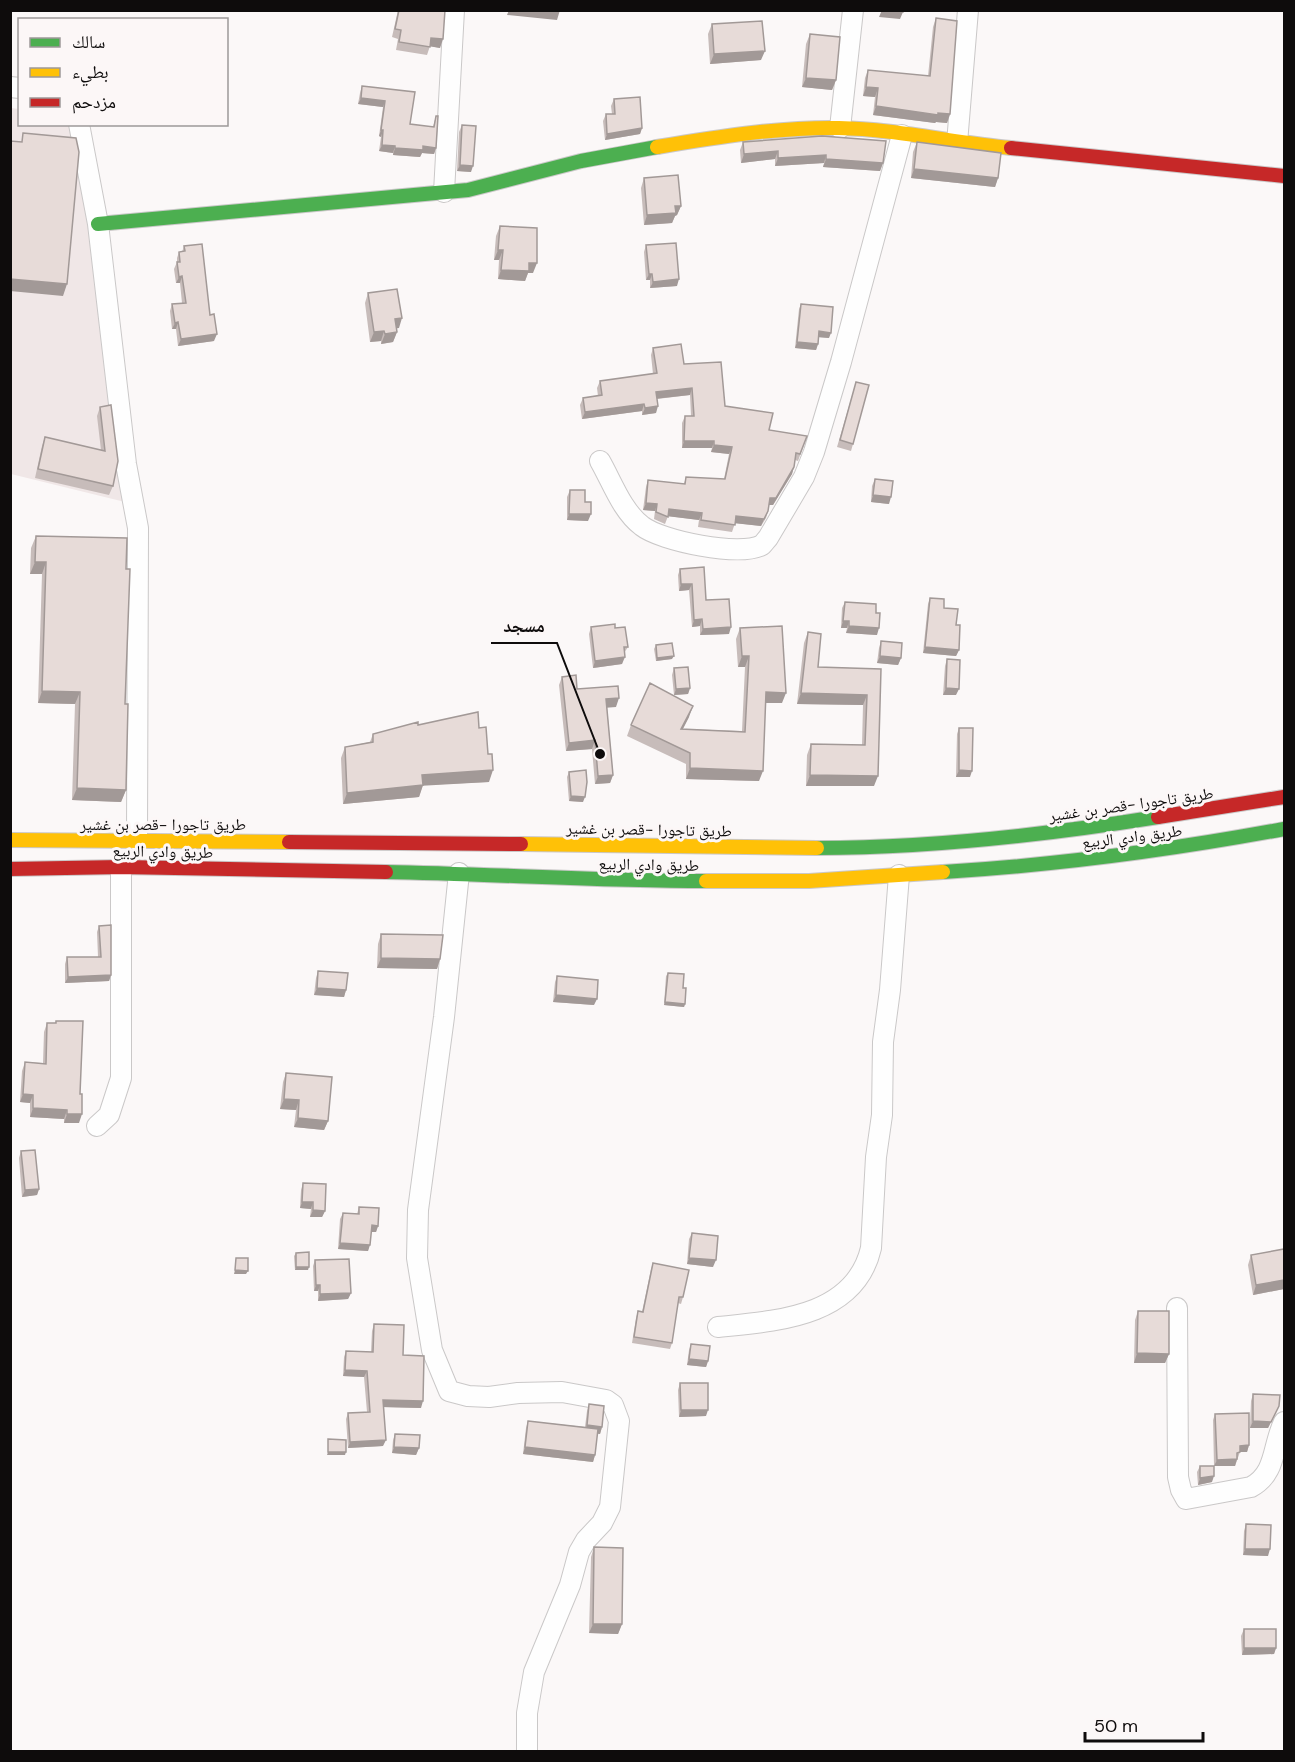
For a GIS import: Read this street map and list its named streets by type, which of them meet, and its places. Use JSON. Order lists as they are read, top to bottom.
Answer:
{
  "streets": {
    "main road": ["طريق تاجورا -قصر بن غشير", "طريق وادي الربيع"]
  },
  "places": ["مسجد"],
  "legend": ["سالك", "بطيء", "مزدحم"],
  "scale_bar": "50 m"
}
